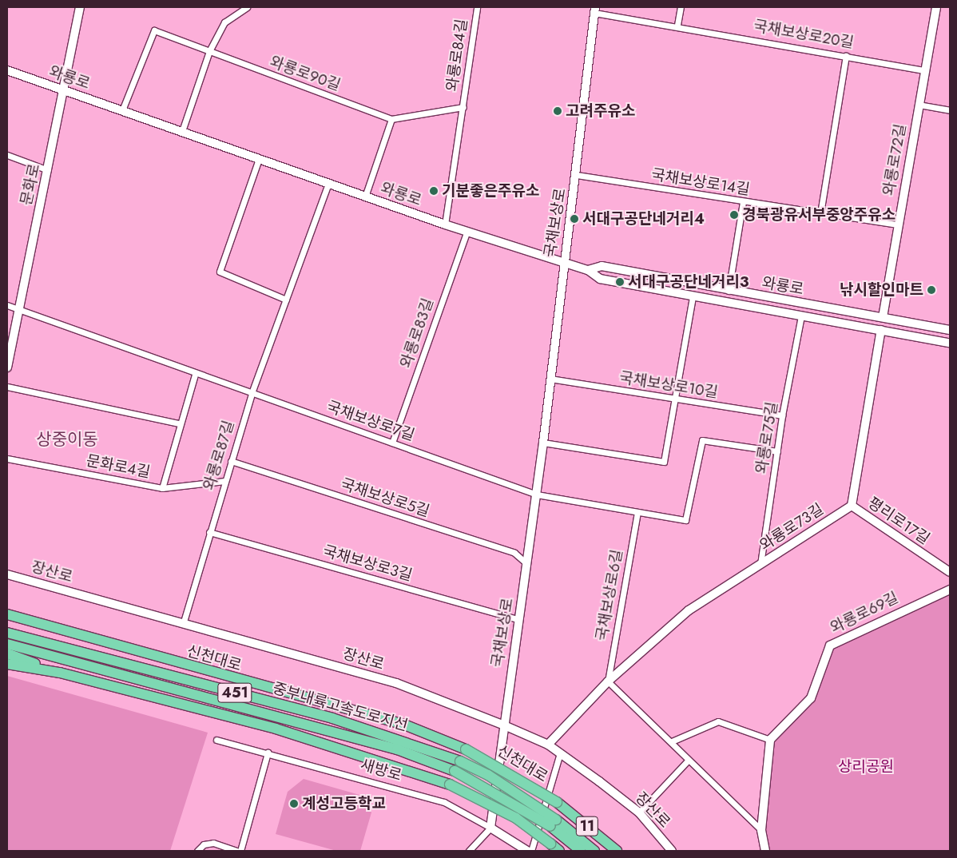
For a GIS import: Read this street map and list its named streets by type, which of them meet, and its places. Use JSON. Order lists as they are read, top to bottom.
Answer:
{
  "streets": {
    "highway": [
      "신천대로",
      "451",
      "중부내륙고속도로지선",
      "11"
    ],
    "main road": [
      "와룡로",
      "와룡로72길",
      "문화로",
      "국채보상로",
      "평리로17길",
      "와룡로73길",
      "장산로",
      "와룡로69길",
      "새방로"
    ],
    "street": [
      "국채보상로20길",
      "와룡로84길",
      "와룡로90길",
      "국채보상로14길",
      "와룡로83길",
      "국채보상로10길",
      "국채보상로7길",
      "와룡로75길",
      "와룡로87길",
      "문화로4길",
      "국채보상로5길",
      "국채보상로3길",
      "국채보상로6길"
    ]
  },
  "crossings": [
    ["국채보상로20길", "와룡로72길"],
    ["국채보상로20길", "국채보상로"],
    ["와룡로84길", "와룡로90길"],
    ["와룡로84길", "와룡로"],
    ["와룡로90길", "와룡로"],
    ["와룡로", "와룡로72길"],
    ["와룡로", "문화로"],
    ["와룡로", "국채보상로"],
    ["와룡로", "와룡로83길"],
    ["와룡로", "와룡로75길"],
    ["와룡로", "와룡로87길"],
    ["와룡로72길", "국채보상로14길"],
    ["국채보상로14길", "국채보상로"],
    ["문화로", "국채보상로7길"],
    ["국채보상로", "국채보상로10길"],
    ["국채보상로", "국채보상로7길"],
    ["국채보상로", "국채보상로5길"],
    ["국채보상로", "국채보상로3길"],
    ["국채보상로", "장산로"],
    ["국채보상로", "새방로"],
    ["와룡로83길", "국채보상로7길"],
    ["국채보상로10길", "와룡로75길"],
    ["국채보상로7길", "와룡로87길"],
    ["와룡로75길", "와룡로73길"],
    ["와룡로87길", "문화로4길"],
    ["와룡로87길", "국채보상로5길"],
    ["와룡로87길", "국채보상로3길"],
    ["와룡로87길", "장산로"],
    ["평리로17길", "와룡로73길"],
    ["와룡로73길", "장산로"],
    ["와룡로73길", "국채보상로6길"]
  ],
  "districts": ["상중이동"],
  "parks": ["상리공원"],
  "places": [
    "고려주유소",
    "기분좋은주유소",
    "경북광유서부중앙주유소",
    "서대구공단네거리4",
    "서대구공단네거리3",
    "낚시할인마트",
    "계성고등학교"
  ]
}
